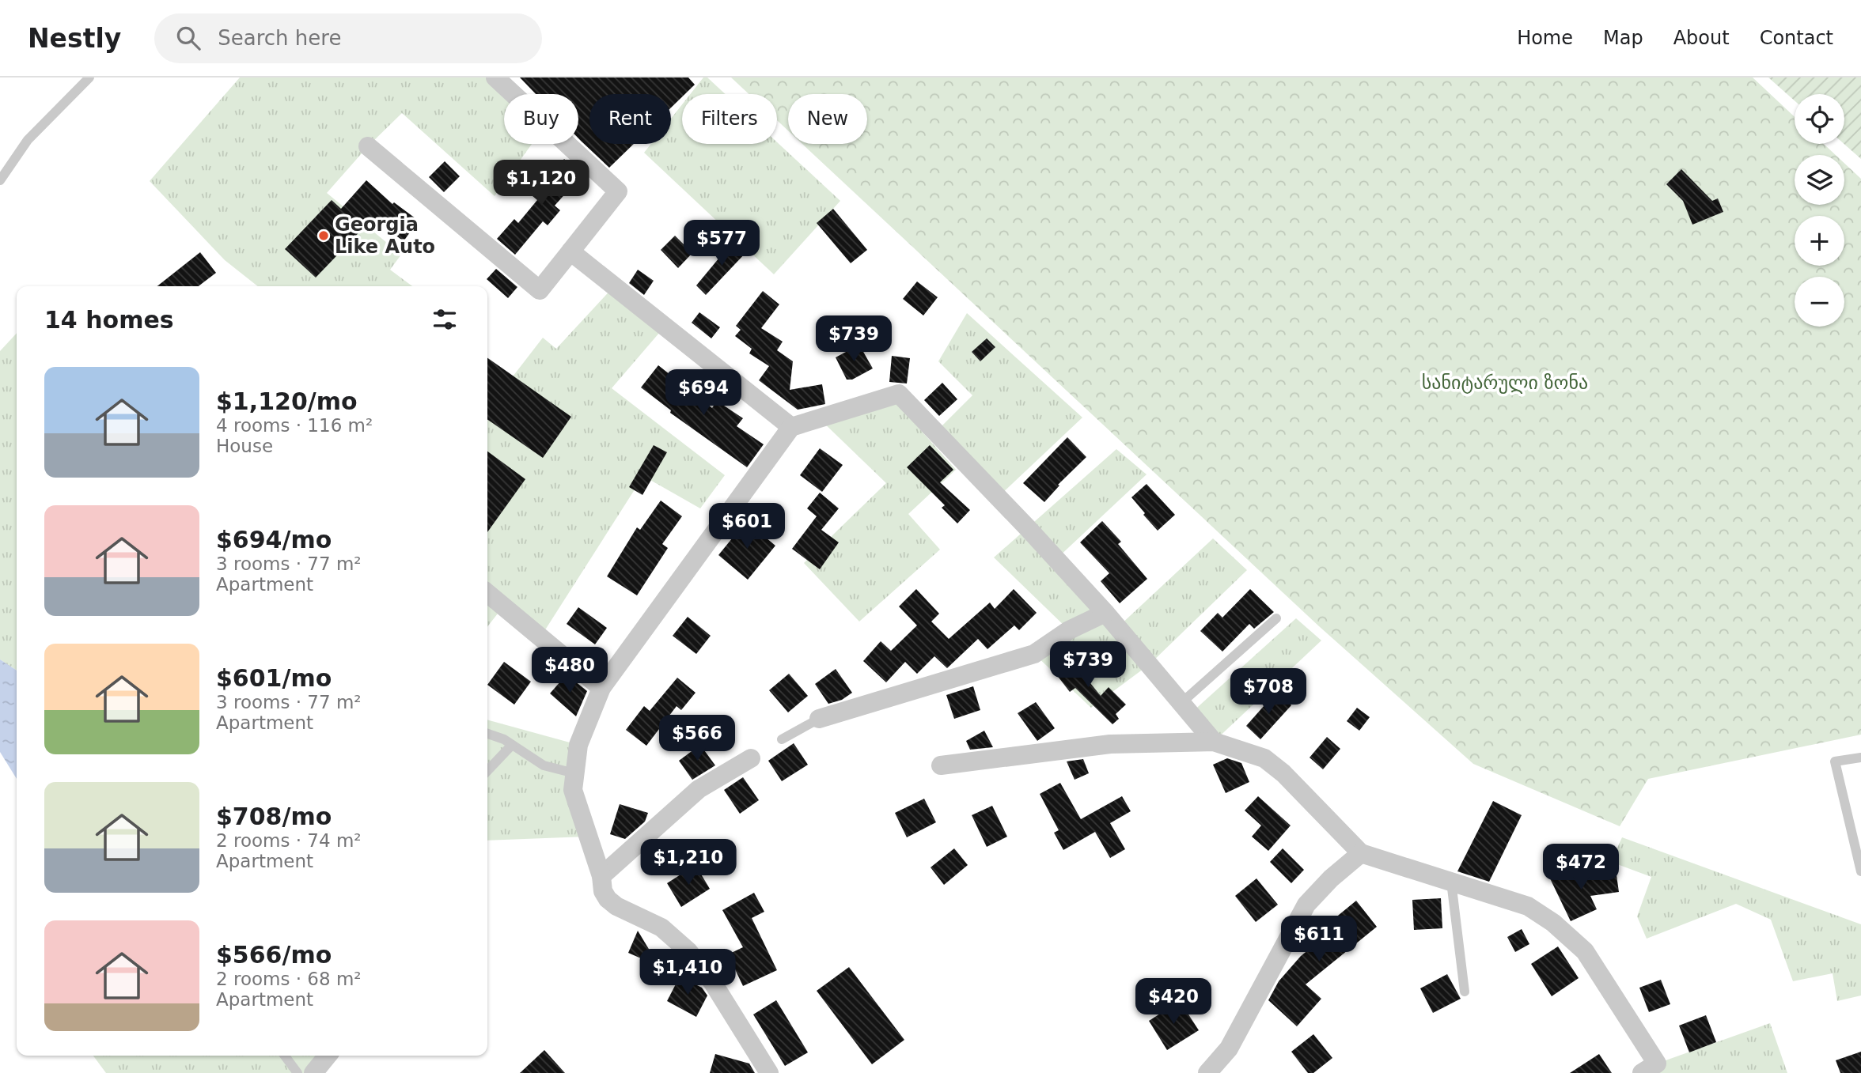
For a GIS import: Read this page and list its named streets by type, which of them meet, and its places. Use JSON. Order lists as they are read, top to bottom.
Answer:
{
  "parks": ["სანიტარული ზონა"],
  "places": ["Georgia Like Auto"],
  "page": {
    "header": "Nestly",
    "search": "Search here",
    "nav": [
      "Home",
      "Map",
      "About",
      "Contact"
    ],
    "map_buttons": ["+", "−"],
    "chip": [
      "Buy",
      "Rent",
      "Filters",
      "New"
    ],
    "price": [
      "$1,120",
      "$577",
      "$739",
      "$694",
      "$601",
      "$739",
      "$480",
      "$708",
      "$566",
      "$1,210",
      "$472",
      "$611",
      "$1,410",
      "$420"
    ],
    "heading": "14 homes",
    "list": [
      {
        "name": "$1,120/mo",
        "note": "4 rooms · 116 m² · House"
      },
      {
        "name": "$694/mo",
        "note": "3 rooms · 77 m² · Apartment"
      },
      {
        "name": "$601/mo",
        "note": "3 rooms · 77 m² · Apartment"
      },
      {
        "name": "$708/mo",
        "note": "2 rooms · 74 m² · Apartment"
      },
      {
        "name": "$566/mo",
        "note": "2 rooms · 68 m² · Apartment"
      }
    ]
  }
}
